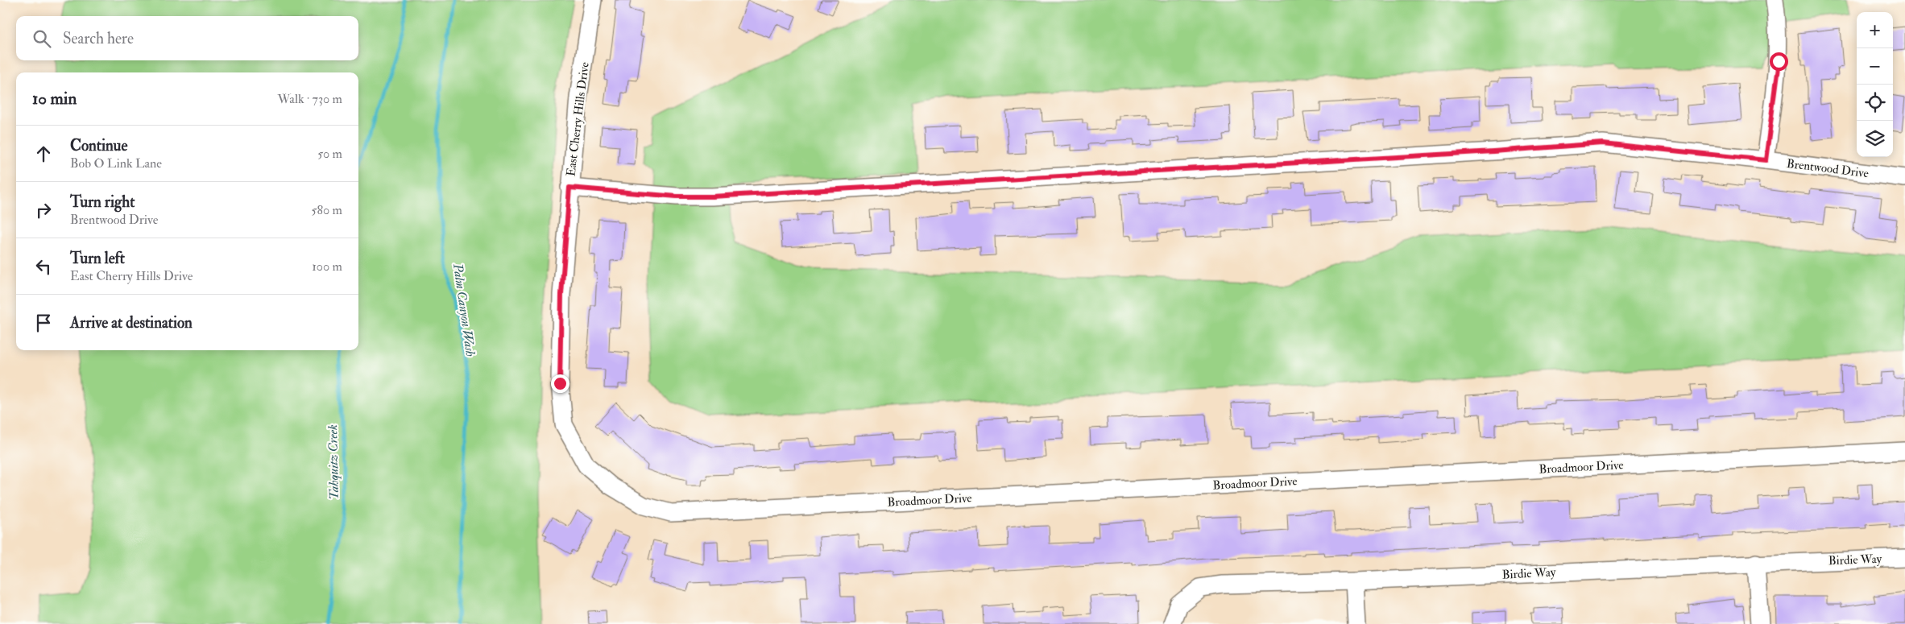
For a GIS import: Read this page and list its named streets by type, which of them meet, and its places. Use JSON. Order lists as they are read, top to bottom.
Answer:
{
  "streets": {
    "street": [
      "East Cherry Hills Drive",
      "Brentwood Drive",
      "Broadmoor Drive",
      "Birdie Way"
    ]
  },
  "crossings": [
    ["East Cherry Hills Drive", "Brentwood Drive"],
    ["East Cherry Hills Drive", "Broadmoor Drive"]
  ],
  "water": ["Palm Canyon Wash", "Tahquitz Creek"],
  "page": {
    "map_buttons": ["+", "−"],
    "search": "Search here",
    "heading": ["10 min", "Walk · 730 m"],
    "list": [
      ["Continue", "Bob O Link Lane", "50 m"],
      ["Turn right", "Brentwood Drive", "580 m"],
      ["Turn left", "East Cherry Hills Drive", "100 m"],
      "Arrive at destination"
    ]
  }
}
